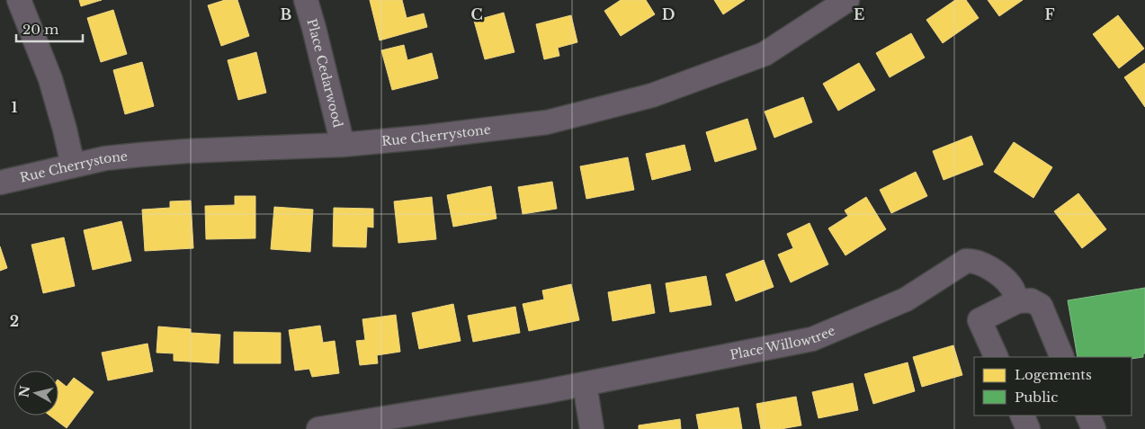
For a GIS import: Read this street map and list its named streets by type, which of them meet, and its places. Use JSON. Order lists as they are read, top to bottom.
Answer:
{
  "streets": {
    "street": ["Place Cedarwood", "Rue Cherrystone", "Place Willowtree"]
  },
  "crossings": [
    ["Place Cedarwood", "Rue Cherrystone"]
  ],
  "legend": ["Logements", "Public"],
  "scale_bar": "20 m",
  "north": "left",
  "grid": {
    "columns": [
      "B",
      "C",
      "D",
      "E",
      "F"
    ],
    "rows": ["1", "2"]
  }
}
